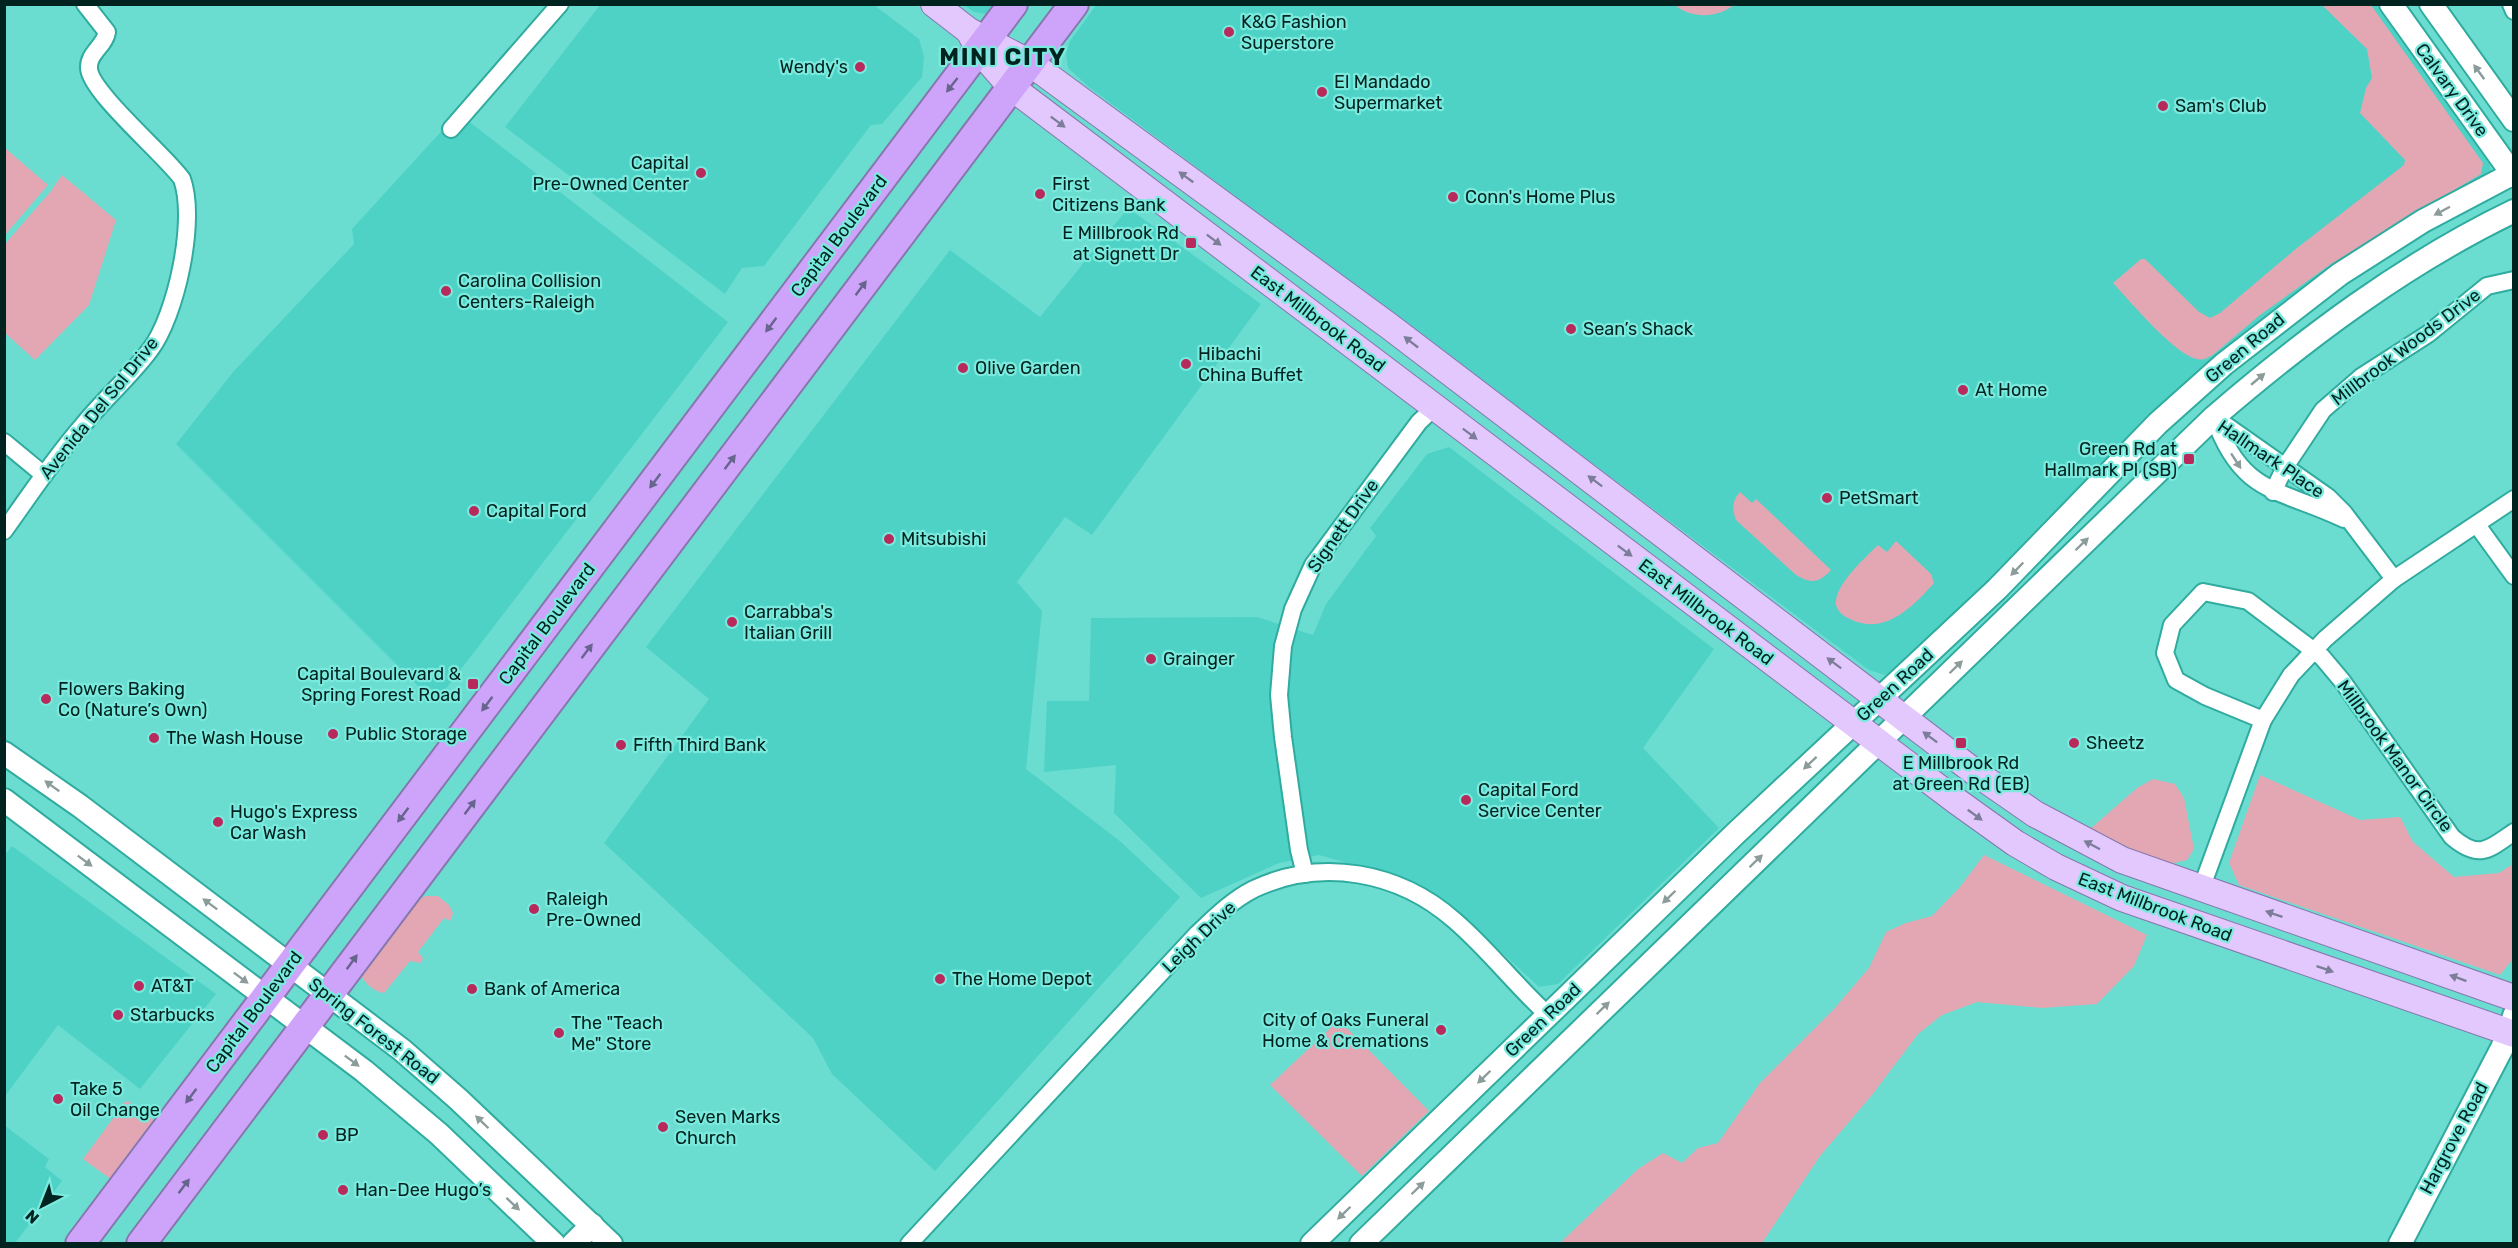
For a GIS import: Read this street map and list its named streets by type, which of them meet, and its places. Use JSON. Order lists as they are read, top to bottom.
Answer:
{
  "streets": {
    "highway": ["Capital Boulevard"],
    "main road": ["East Millbrook Road"],
    "street": [
      "Calvary Drive",
      "Millbrook Woods Drive",
      "Green Road",
      "Avenida Del Sol Drive",
      "Hallmark Place",
      "Signett Drive",
      "Millbrook Manor Circle",
      "Leigh Drive",
      "Spring Forest Road",
      "Hargrove Road"
    ]
  },
  "crossings": [
    ["Calvary Drive", "Green Road"],
    ["Capital Boulevard", "East Millbrook Road"],
    ["Capital Boulevard", "Spring Forest Road"],
    ["East Millbrook Road", "Green Road"],
    ["East Millbrook Road", "Signett Drive"],
    ["East Millbrook Road", "Hargrove Road"],
    ["Millbrook Woods Drive", "Hallmark Place"],
    ["Green Road", "Hallmark Place"],
    ["Green Road", "Leigh Drive"],
    ["Signett Drive", "Leigh Drive"]
  ],
  "districts": ["MINI CITY"],
  "places": {
    "other": [
      "K&G Fashion Superstore",
      "Wendy's",
      "El Mandado Supermarket",
      "Sam's Club",
      "Capital Pre-Owned Center",
      "First Citizens Bank",
      "Conn's Home Plus",
      "Carolina Collision Centers-Raleigh",
      "Sean’s Shack",
      "Hibachi China Buffet",
      "Olive Garden",
      "At Home",
      "PetSmart",
      "Capital Ford",
      "Mitsubishi",
      "Carrabba's Italian Grill",
      "Grainger",
      "Flowers Baking Co (Nature’s Own)",
      "Public Storage",
      "The Wash House",
      "Sheetz",
      "Fifth Third Bank",
      "Capital Ford Service Center",
      "Hugo's Express Car Wash",
      "Raleigh Pre-Owned",
      "The Home Depot",
      "AT&T",
      "Bank of America",
      "Starbucks",
      "City of Oaks Funeral Home & Cremations",
      "The \"Teach Me\" Store",
      "Take 5 Oil Change",
      "Seven Marks Church",
      "BP",
      "Han-Dee Hugo’s"
    ],
    "transit": [
      "E Millbrook Rd at Signett Dr",
      "Green Rd at Hallmark Pl (SB)",
      "Capital Boulevard & Spring Forest Road",
      "E Millbrook Rd at Green Rd (EB)"
    ]
  },
  "north": "bottom left"
}
